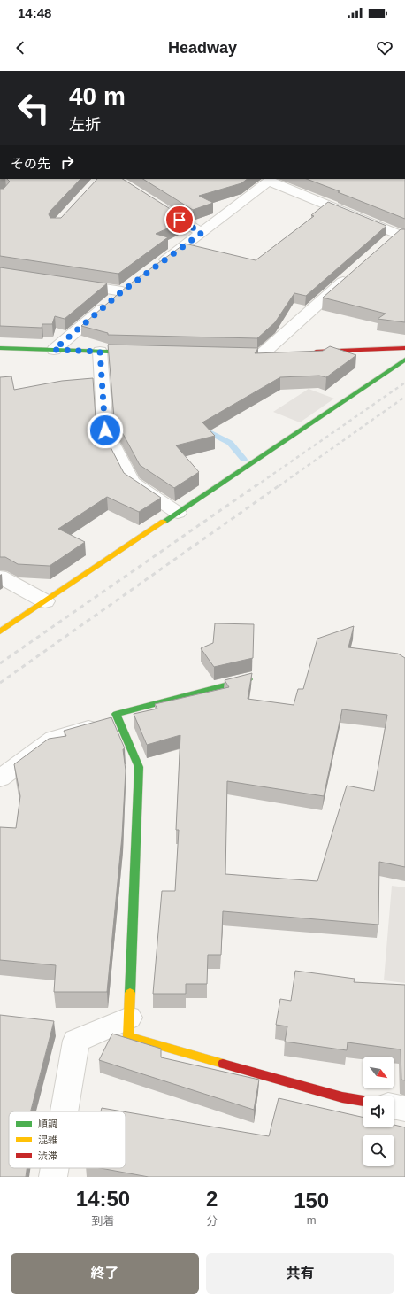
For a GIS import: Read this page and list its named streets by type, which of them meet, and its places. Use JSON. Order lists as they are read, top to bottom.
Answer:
{
  "legend": ["順調", "混雑", "渋滞"],
  "north": "bottom right",
  "page": {
    "status": "14:48",
    "header": "Headway",
    "turn": ["40 m", "左折"],
    "then": "その先",
    "eta": [
      "14:50",
      "到着",
      "2",
      "分",
      "150",
      "m"
    ],
    "buttons": ["終了", "共有"]
  }
}
